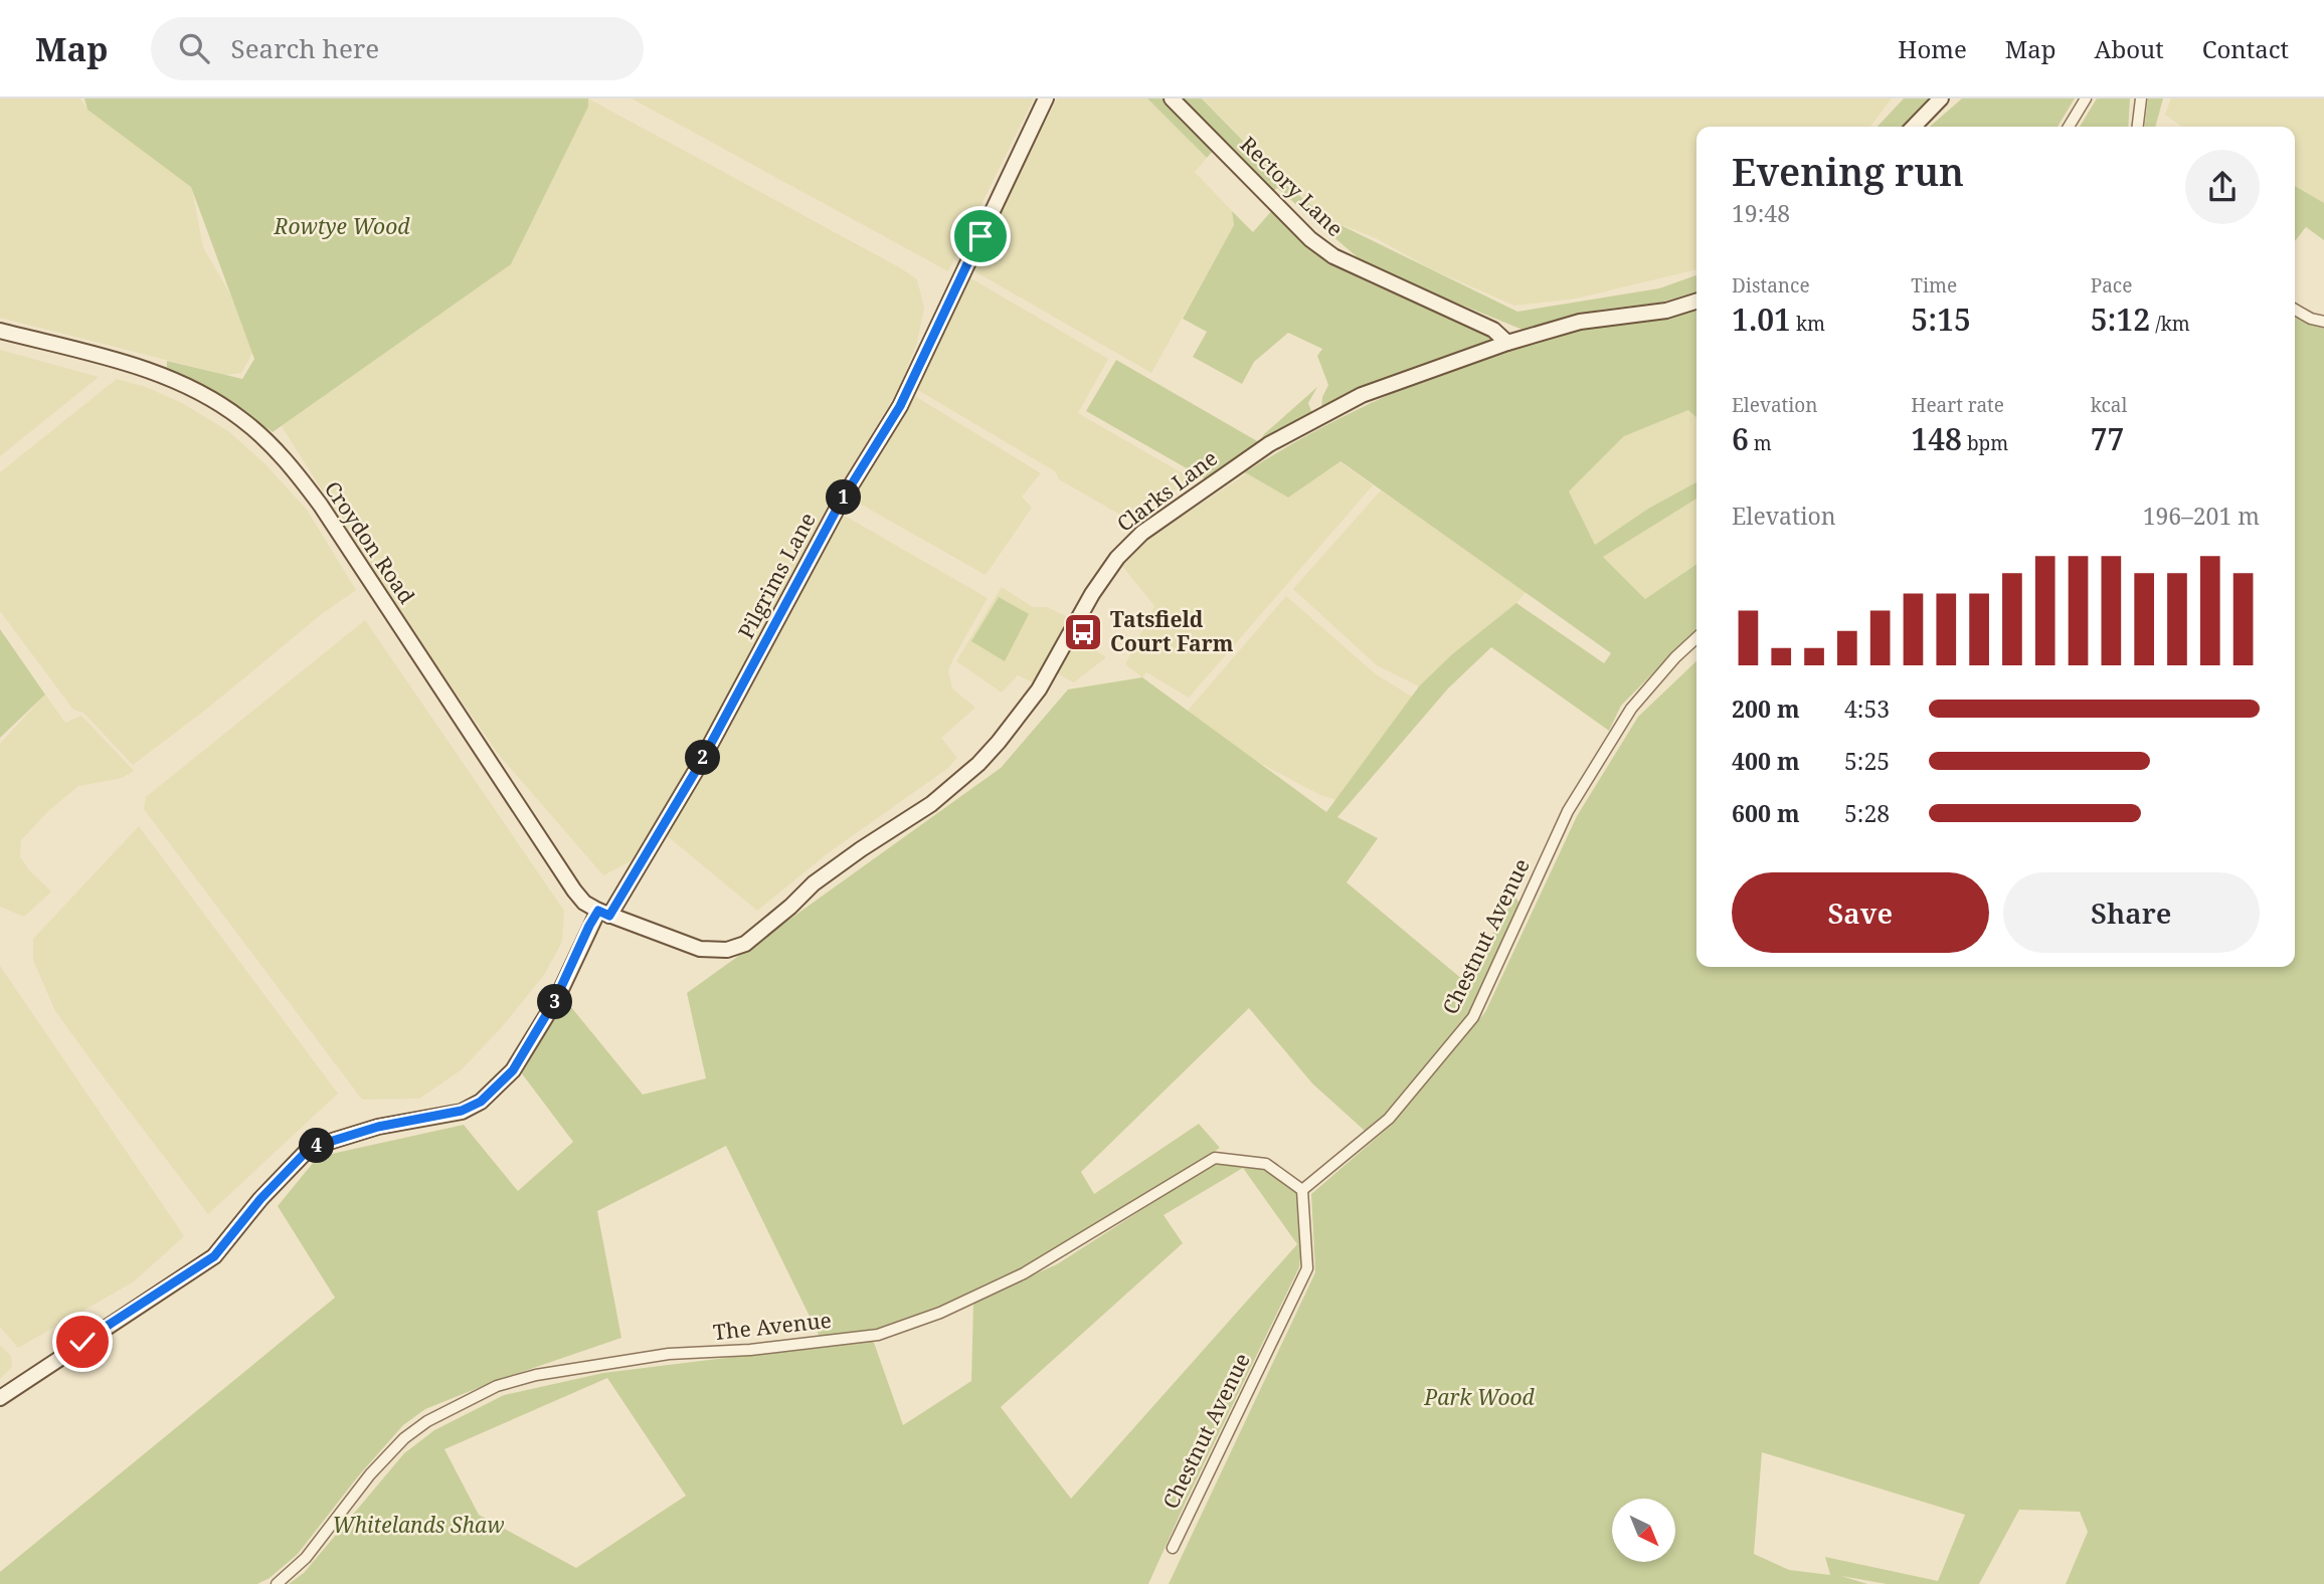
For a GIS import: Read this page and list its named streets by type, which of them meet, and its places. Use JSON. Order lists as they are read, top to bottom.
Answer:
{
  "streets": {
    "main road": [
      "Rectory Lane",
      "Clarks Lane",
      "Croydon Road",
      "Pilgrims Lane"
    ],
    "street": ["Chestnut Avenue", "The Avenue"]
  },
  "crossings": [
    ["Rectory Lane", "Clarks Lane"],
    ["Clarks Lane", "Croydon Road"],
    ["Clarks Lane", "Pilgrims Lane"],
    ["Croydon Road", "Pilgrims Lane"],
    ["Chestnut Avenue", "The Avenue"]
  ],
  "parks": ["Rowtye Wood", "Park Wood", "Whitelands Shaw"],
  "places": {
    "bus stop": ["Tatsfield Court Farm"]
  },
  "north": "bottom right",
  "page": {
    "header": "Map",
    "search": "Search here",
    "nav": [
      "Home",
      "Map",
      "About",
      "Contact"
    ],
    "heading": ["Evening run", "19:48"],
    "stats": [
      ["Distance", "1.01 km"],
      ["Time", "5:15"],
      ["Pace", "5:12 /km"],
      ["Elevation", "6 m"],
      ["Heart rate", "148 bpm"],
      ["kcal", "77"]
    ],
    "pins": [
      "1",
      "2",
      "3",
      "4"
    ],
    "chart": ["Elevation", "196–201 m"],
    "list": [
      {
        "name": "200 m",
        "note": "4:53"
      },
      {
        "name": "400 m",
        "note": "5:25"
      },
      {
        "name": "600 m",
        "note": "5:28"
      }
    ],
    "buttons": ["Save", "Share"]
  }
}
